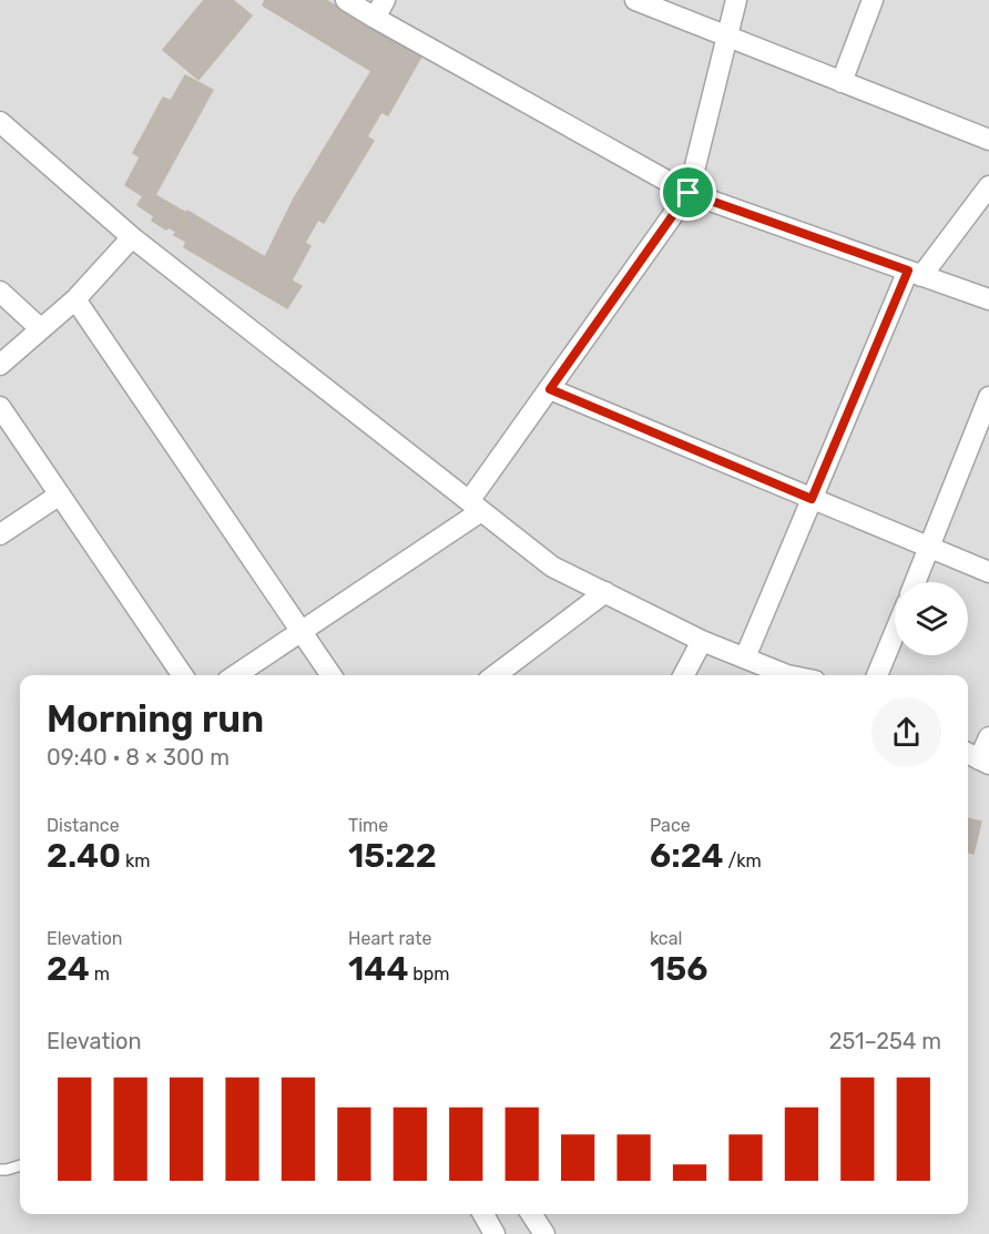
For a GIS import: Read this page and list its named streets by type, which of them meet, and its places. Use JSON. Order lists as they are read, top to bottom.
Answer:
{
  "page": {
    "heading": ["Morning run", "09:40 · 8 × 300 m"],
    "stats": [
      ["Distance", "2.40 km"],
      ["Time", "15:22"],
      ["Pace", "6:24 /km"],
      ["Elevation", "24 m"],
      ["Heart rate", "144 bpm"],
      ["kcal", "156"]
    ],
    "chart": ["Elevation", "251–254 m"]
  }
}
